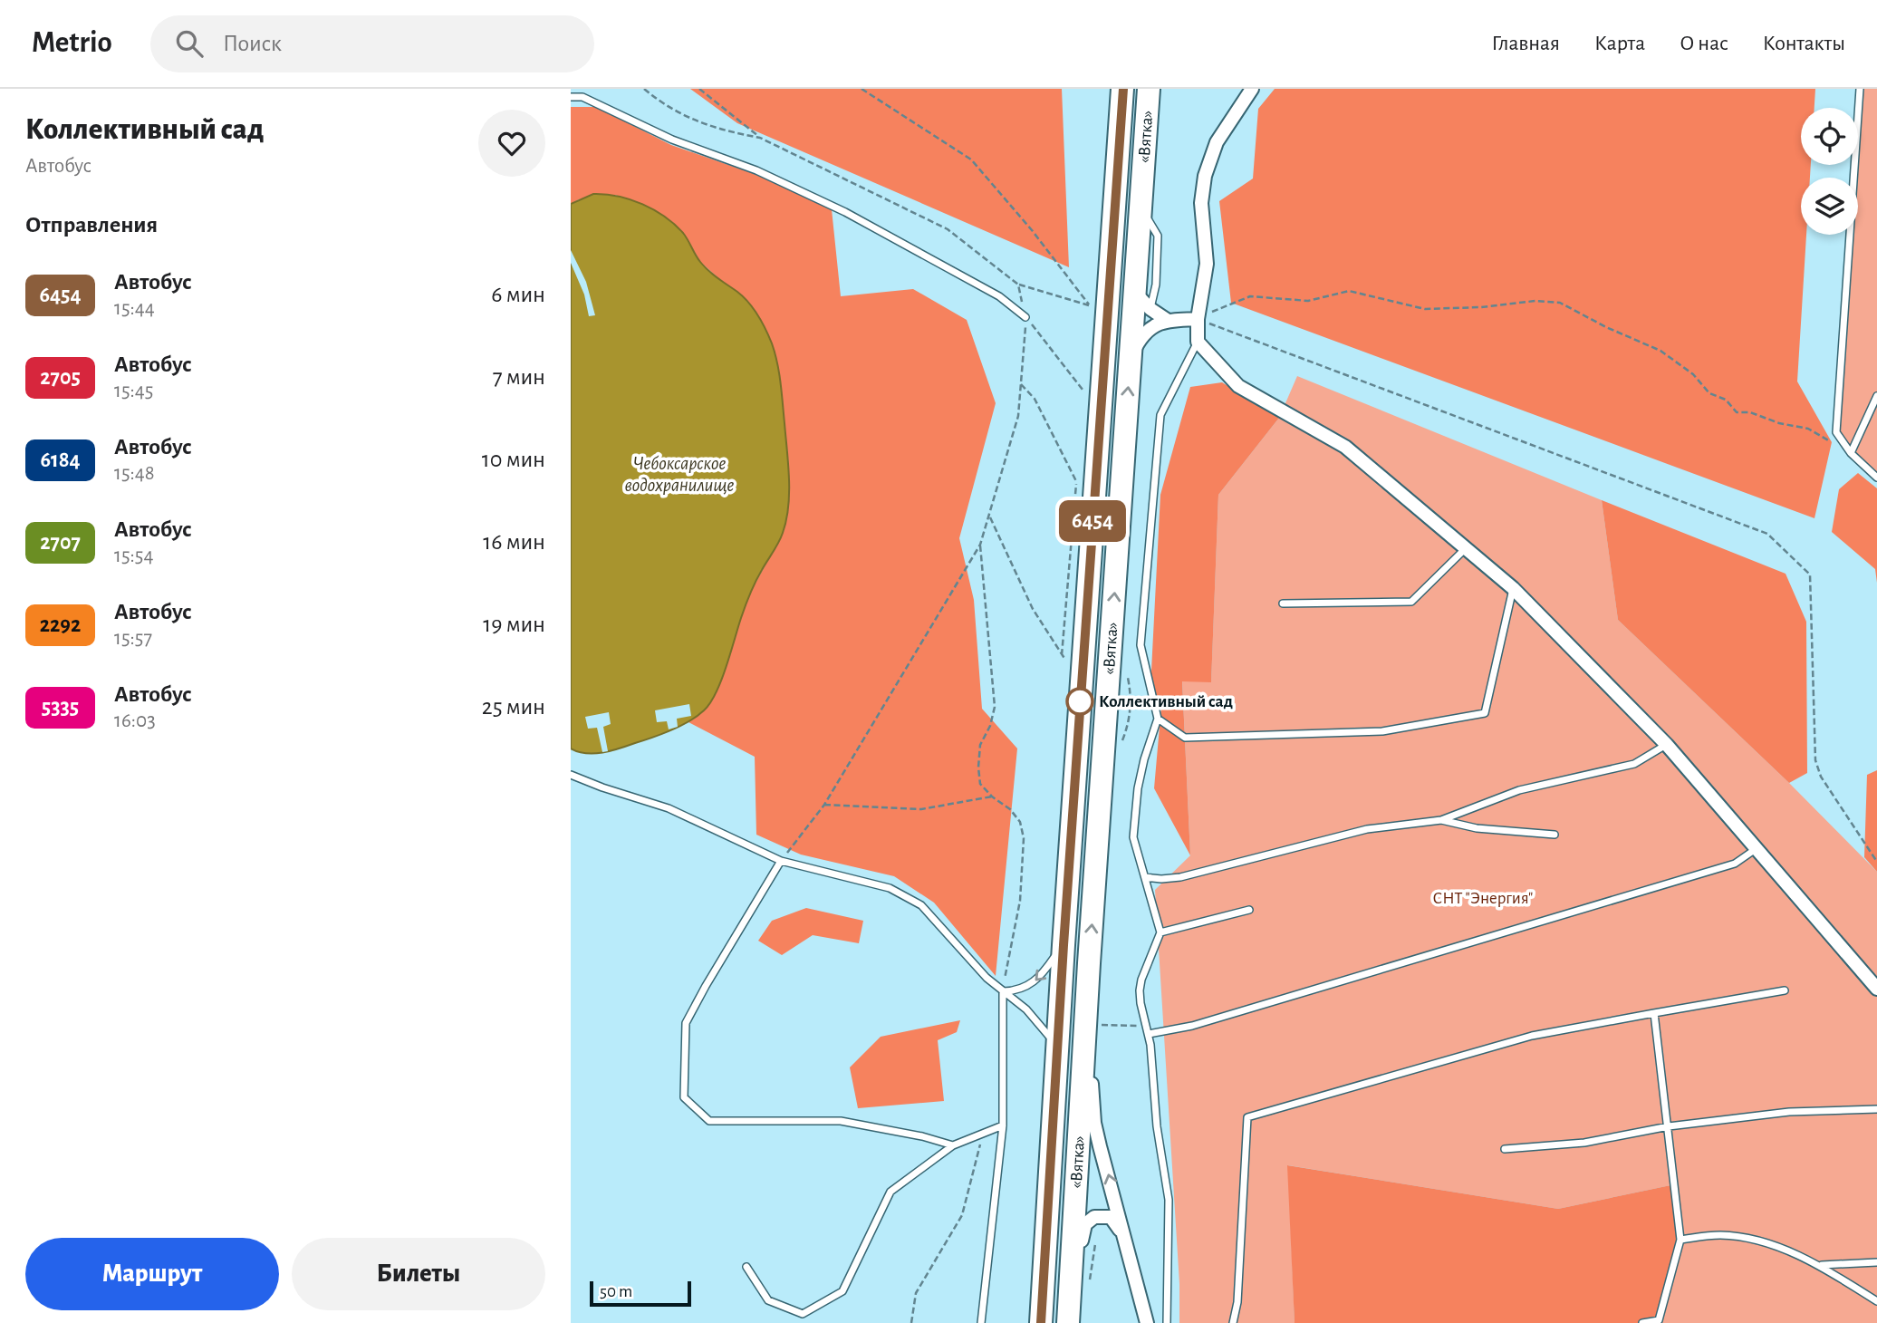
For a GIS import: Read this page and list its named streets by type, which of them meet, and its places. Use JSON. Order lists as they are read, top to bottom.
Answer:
{
  "streets": {
    "highway": ["«Вятка»"]
  },
  "water": ["Чебоксарское водохранилище"],
  "parks": ["СНТ \"Энергия\""],
  "places": ["Коллективный сад"],
  "lines": ["bus line 6454"],
  "scale_bar": "50 m",
  "page": {
    "header": "Metrio",
    "search": "Поиск",
    "nav": [
      "Главная",
      "Карта",
      "О нас",
      "Контакты"
    ],
    "heading": [
      ["Коллективный сад", "Автобус"],
      "Отправления"
    ],
    "on_map": "6454",
    "list": [
      {
        "mark": "6454",
        "name": "Автобус",
        "note": "15:44",
        "value": "6 мин"
      },
      {
        "mark": "2705",
        "name": "Автобус",
        "note": "15:45",
        "value": "7 мин"
      },
      {
        "mark": "6184",
        "name": "Автобус",
        "note": "15:48",
        "value": "10 мин"
      },
      {
        "mark": "2707",
        "name": "Автобус",
        "note": "15:54",
        "value": "16 мин"
      },
      {
        "mark": "2292",
        "name": "Автобус",
        "note": "15:57",
        "value": "19 мин"
      },
      {
        "mark": "5335",
        "name": "Автобус",
        "note": "16:03",
        "value": "25 мин"
      }
    ],
    "buttons": ["Маршрут", "Билеты"],
    "scale": "50 m"
  }
}
